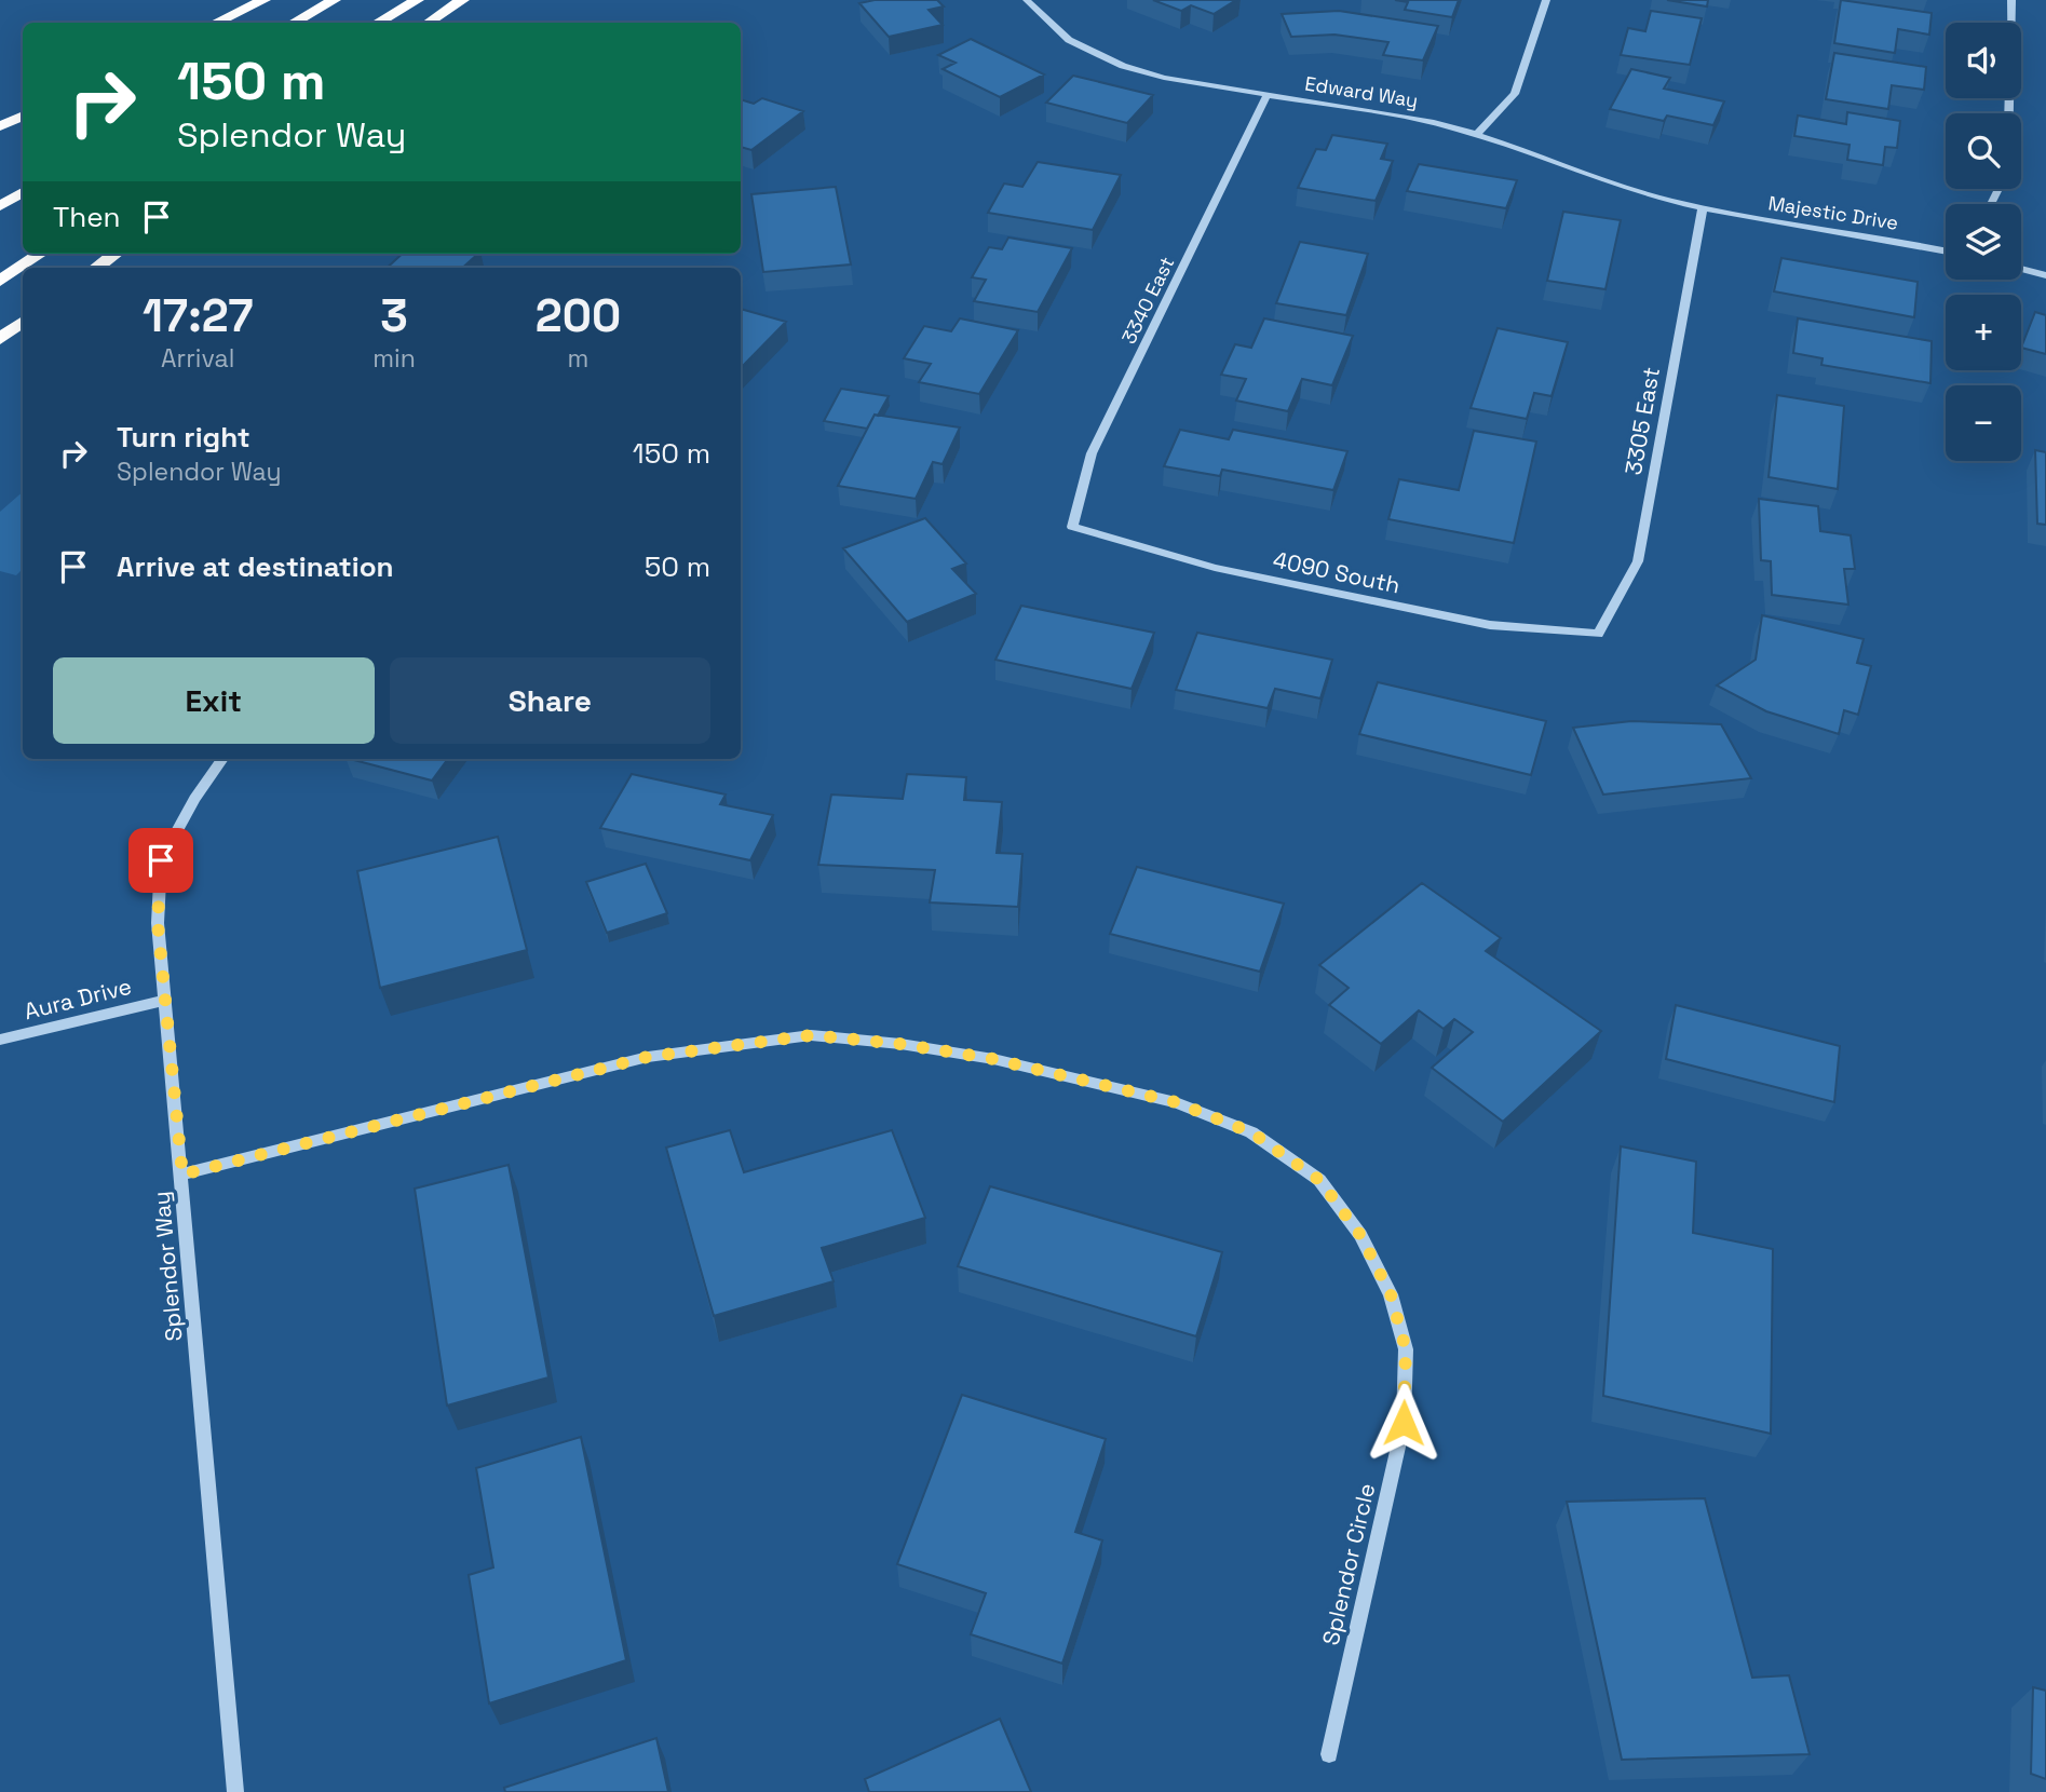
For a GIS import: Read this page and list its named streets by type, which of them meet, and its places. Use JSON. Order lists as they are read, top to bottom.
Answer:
{
  "streets": {
    "street": [
      "Edward Way",
      "Majestic Drive",
      "3340 East",
      "3305 East",
      "4090 South",
      "Aura Drive",
      "Splendor Way",
      "Splendor Circle"
    ]
  },
  "crossings": [
    ["Edward Way", "Majestic Drive"],
    ["Edward Way", "3340 East"],
    ["Edward Way", "3305 East"],
    ["Majestic Drive", "3305 East"],
    ["3340 East", "4090 South"],
    ["3305 East", "4090 South"],
    ["Aura Drive", "Splendor Way"],
    ["Splendor Way", "Splendor Circle"]
  ],
  "page": {
    "map_buttons": ["+", "−"],
    "turn": ["150 m", "Splendor Way"],
    "then": "Then",
    "eta": [
      "17:27",
      "Arrival",
      "3",
      "min",
      "200",
      "m"
    ],
    "list": [
      {
        "name": "Turn right",
        "note": "Splendor Way",
        "value": "150 m"
      },
      {
        "name": "Arrive at destination",
        "value": "50 m"
      }
    ],
    "buttons": ["Exit", "Share"]
  }
}
